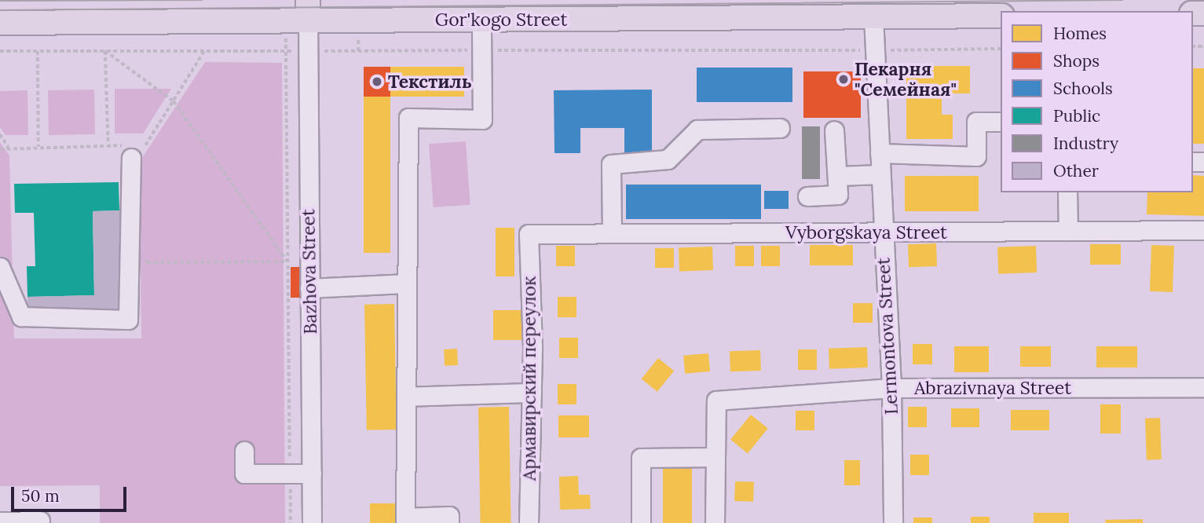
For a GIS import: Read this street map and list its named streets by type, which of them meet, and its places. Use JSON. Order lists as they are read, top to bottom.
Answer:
{
  "streets": {
    "main road": ["Gor'kogo Street"],
    "street": [
      "Vyborgskaya Street",
      "Bazhova Street",
      "Lermontova Street",
      "Армавирский переулок",
      "Abrazivnaya Street"
    ]
  },
  "crossings": [
    ["Gor'kogo Street", "Bazhova Street"],
    ["Gor'kogo Street", "Lermontova Street"],
    ["Vyborgskaya Street", "Lermontova Street"],
    ["Vyborgskaya Street", "Армавирский переулок"],
    ["Lermontova Street", "Abrazivnaya Street"]
  ],
  "places": ["Пекарня \"Семейная\"", "Текстиль"],
  "legend": [
    "Homes",
    "Shops",
    "Schools",
    "Public",
    "Industry",
    "Other"
  ],
  "scale_bar": "50 m"
}
